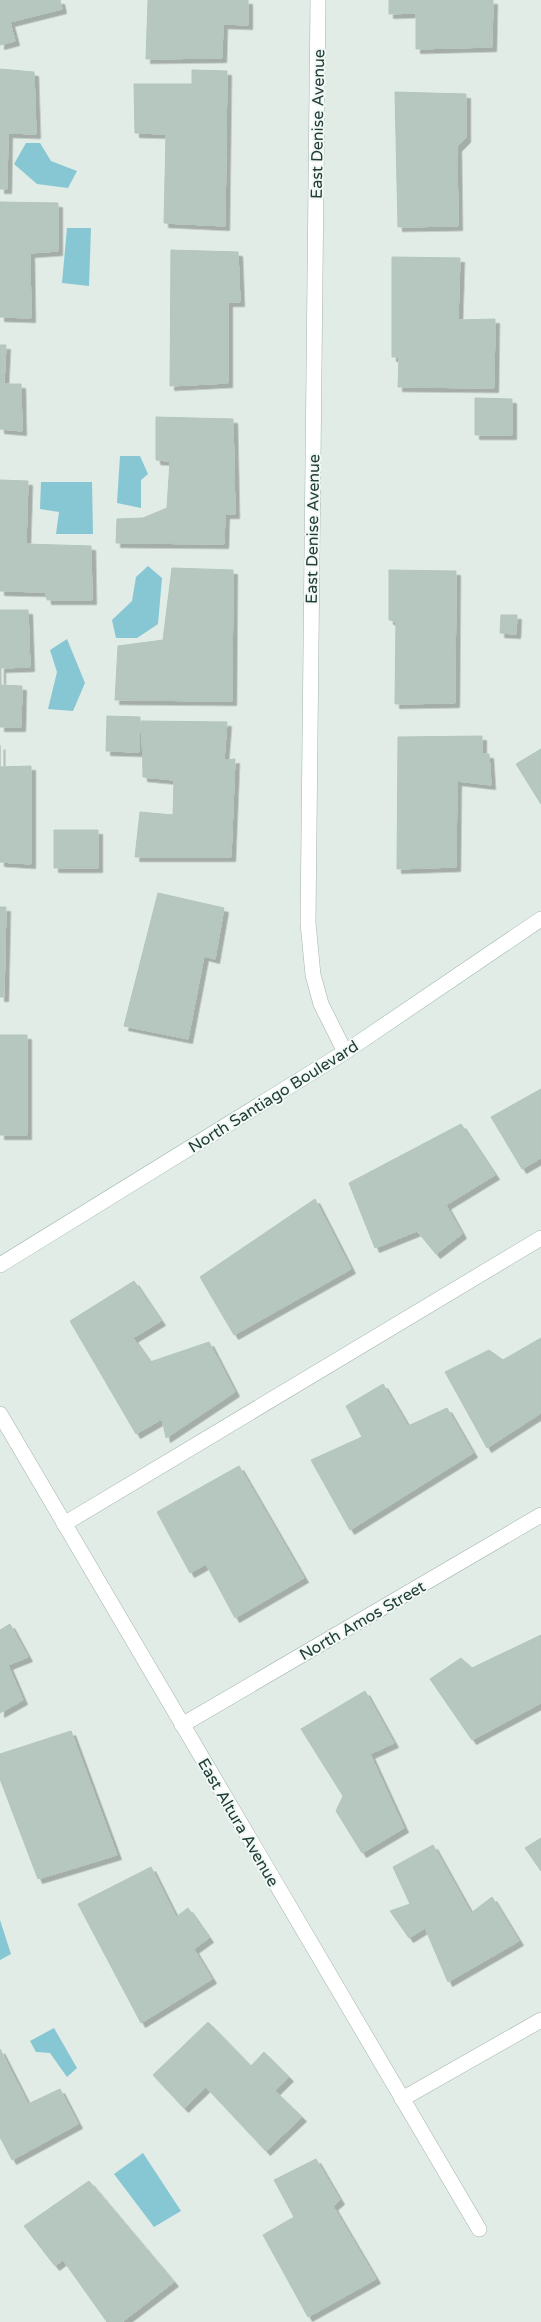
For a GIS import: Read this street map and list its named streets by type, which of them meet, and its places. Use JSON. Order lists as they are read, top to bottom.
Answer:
{
  "streets": {
    "street": [
      "East Denise Avenue",
      "North Santiago Boulevard",
      "North Amos Street",
      "East Altura Avenue"
    ]
  },
  "crossings": [
    ["East Denise Avenue", "North Santiago Boulevard"],
    ["North Amos Street", "East Altura Avenue"]
  ]
}
